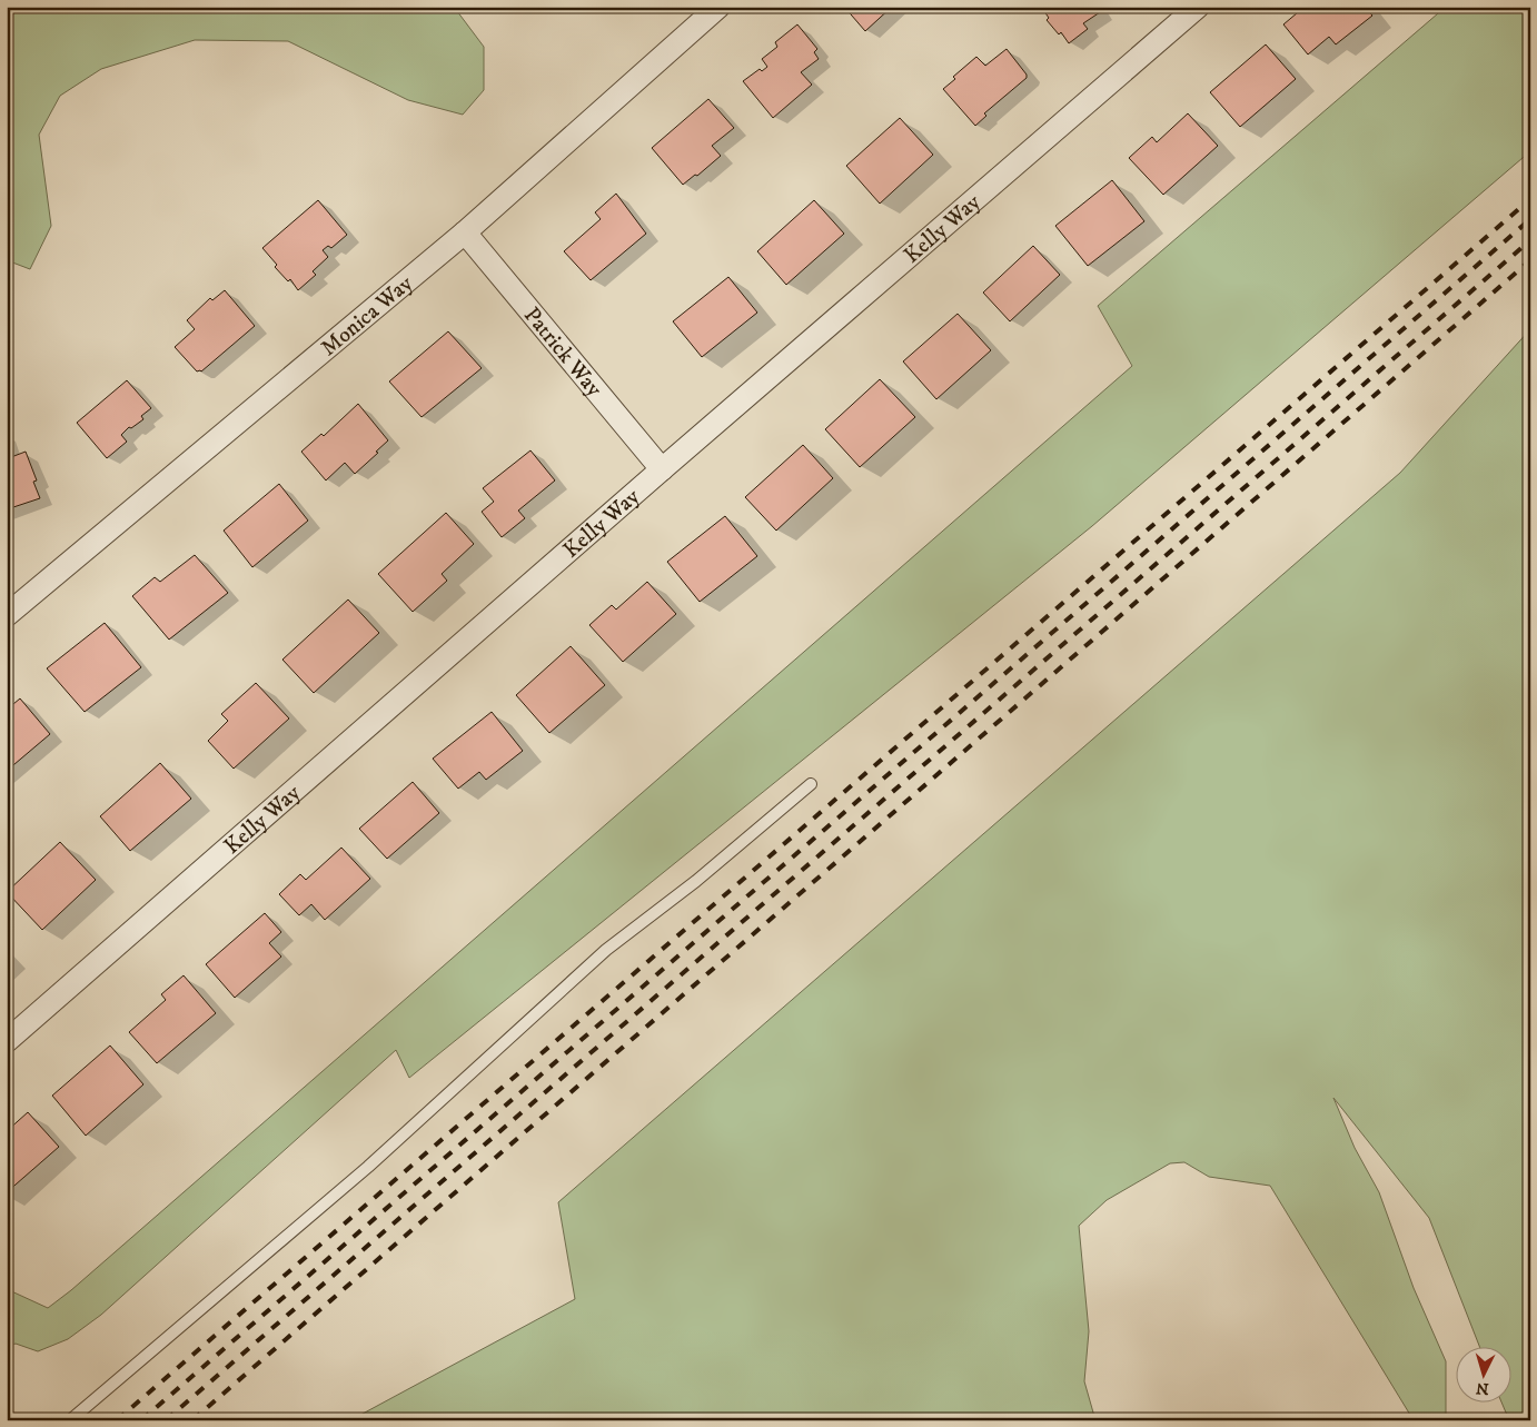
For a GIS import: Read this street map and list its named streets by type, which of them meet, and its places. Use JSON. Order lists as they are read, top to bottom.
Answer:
{
  "streets": {
    "street": ["Kelly Way", "Monica Way", "Patrick Way"]
  },
  "crossings": [
    ["Kelly Way", "Patrick Way"],
    ["Monica Way", "Patrick Way"]
  ],
  "north": "bottom"
}
